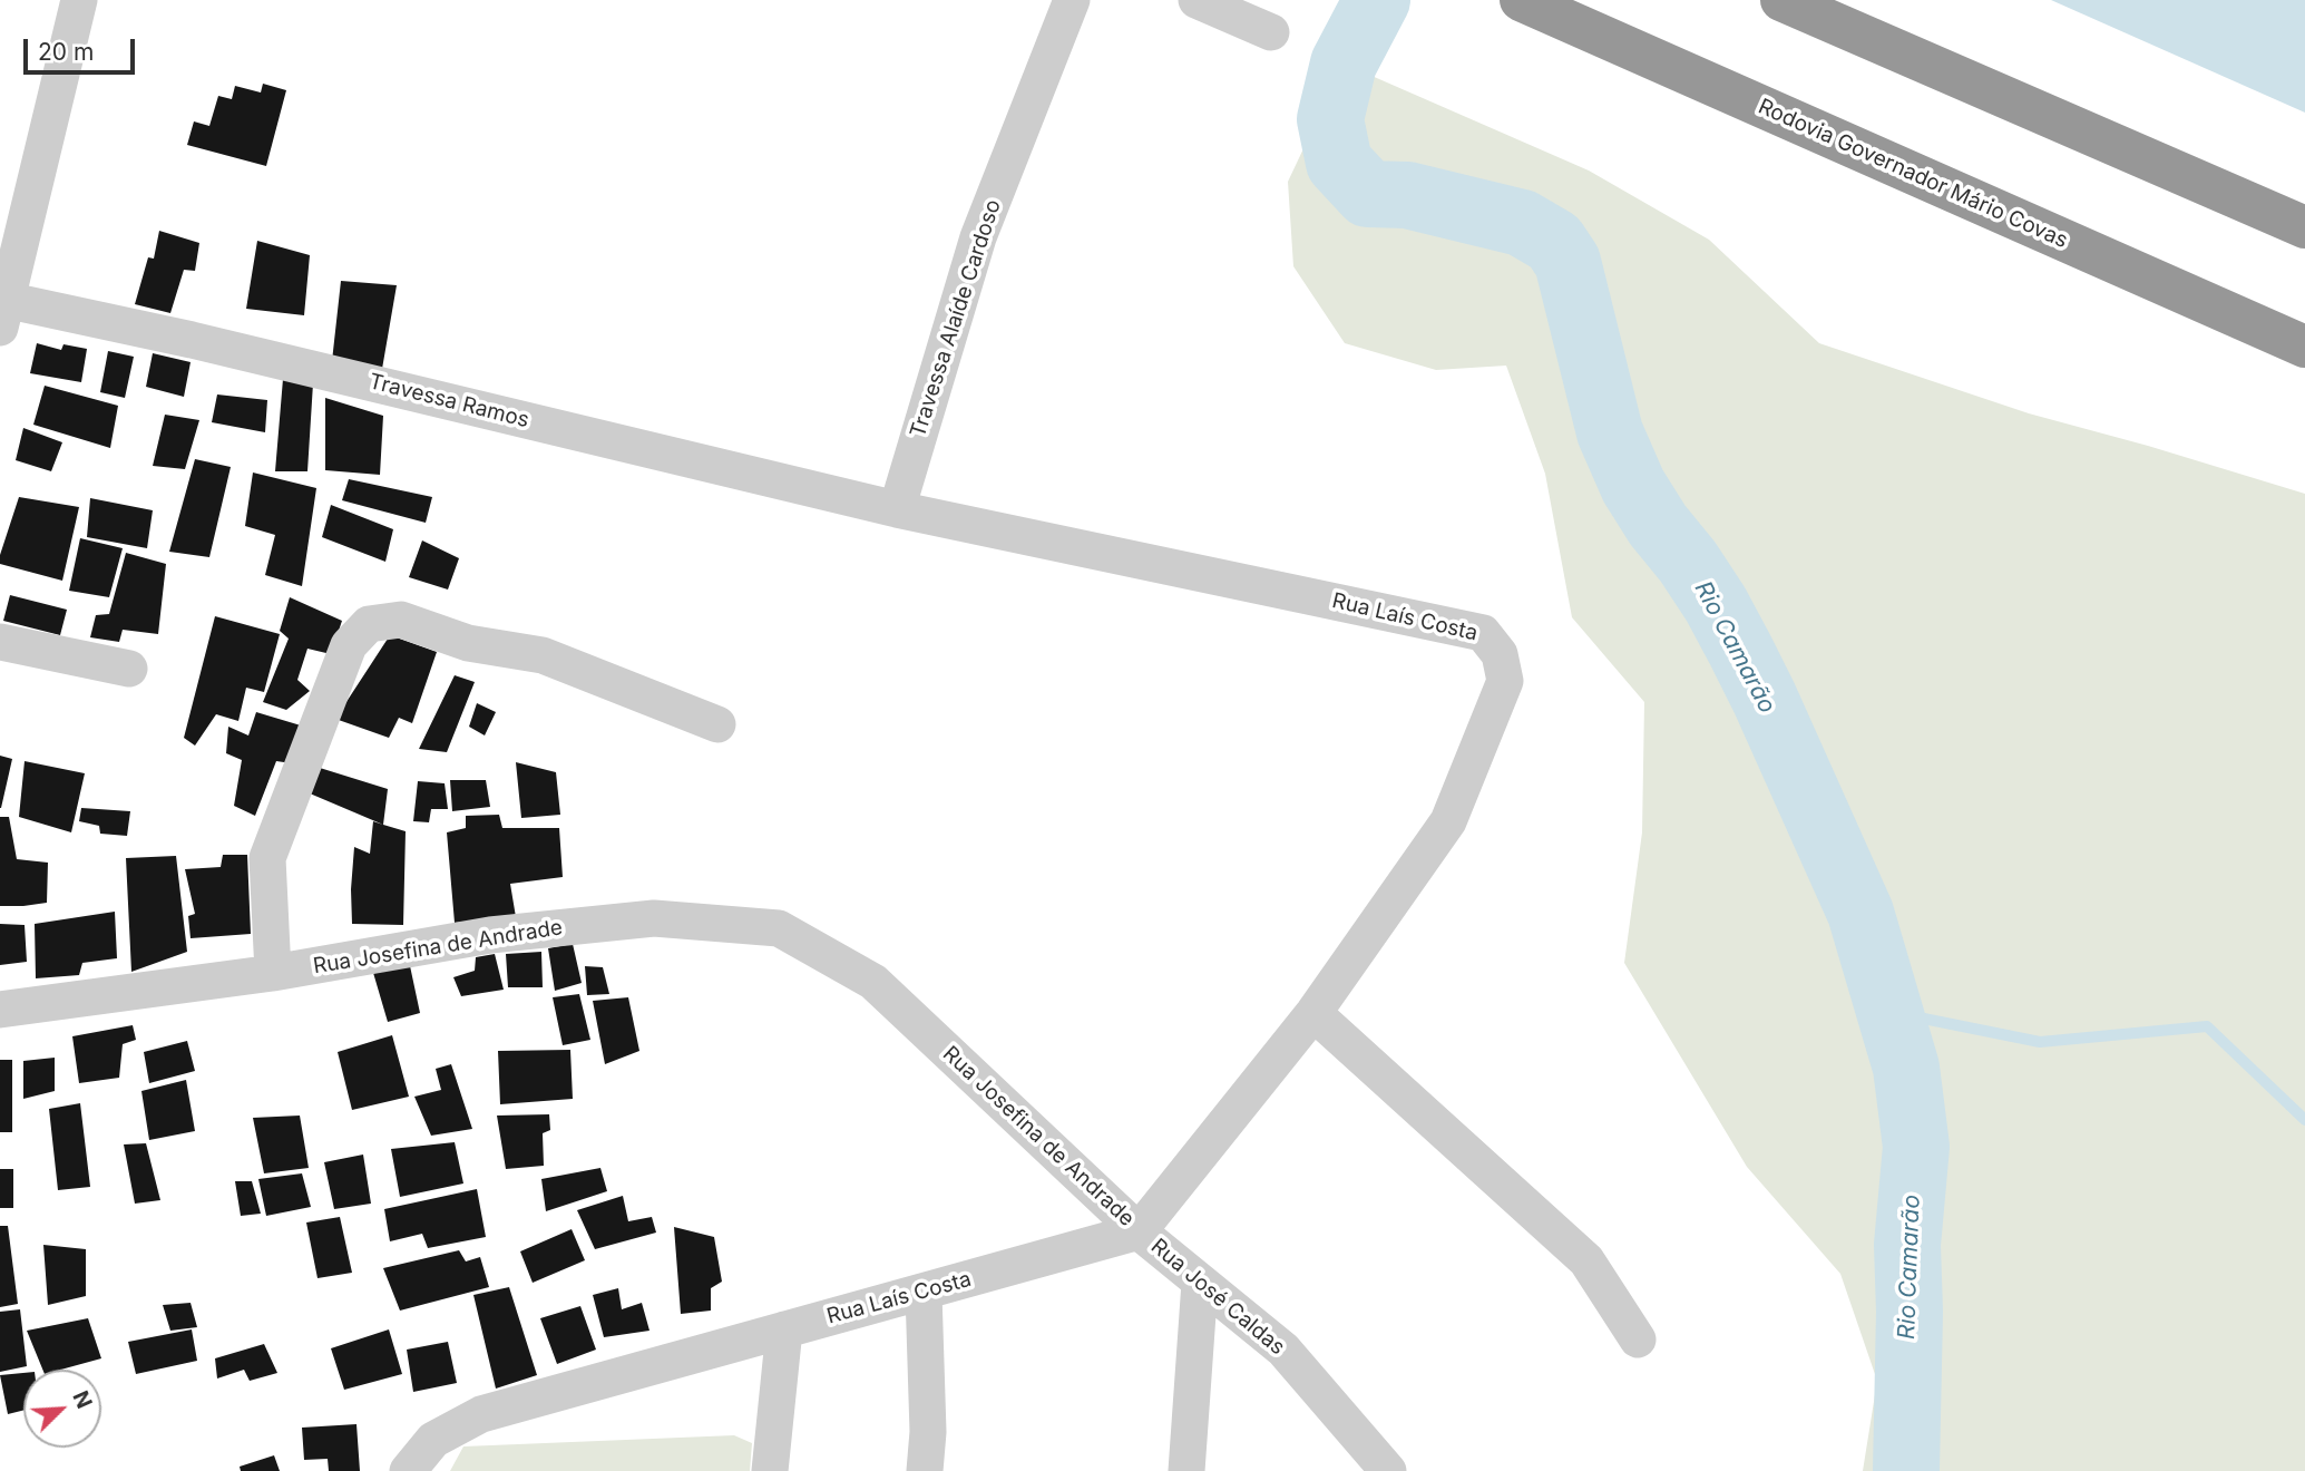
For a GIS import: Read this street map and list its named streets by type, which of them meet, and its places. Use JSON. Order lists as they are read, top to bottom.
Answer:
{
  "streets": {
    "highway": ["Rodovia Governador Mário Covas"],
    "street": [
      "Travessa Alaíde Cardoso",
      "Travessa Ramos",
      "Rua Laís Costa",
      "Rua Josefina de Andrade",
      "Rua José Caldas"
    ]
  },
  "crossings": [
    ["Travessa Alaíde Cardoso", "Travessa Ramos"],
    ["Travessa Alaíde Cardoso", "Rua Laís Costa"],
    ["Travessa Ramos", "Rua Laís Costa"],
    ["Rua Laís Costa", "Rua Josefina de Andrade"],
    ["Rua Laís Costa", "Rua José Caldas"],
    ["Rua Josefina de Andrade", "Rua José Caldas"]
  ],
  "water": ["Rio Camarão"],
  "scale_bar": "20 m",
  "north": "top right"
}
